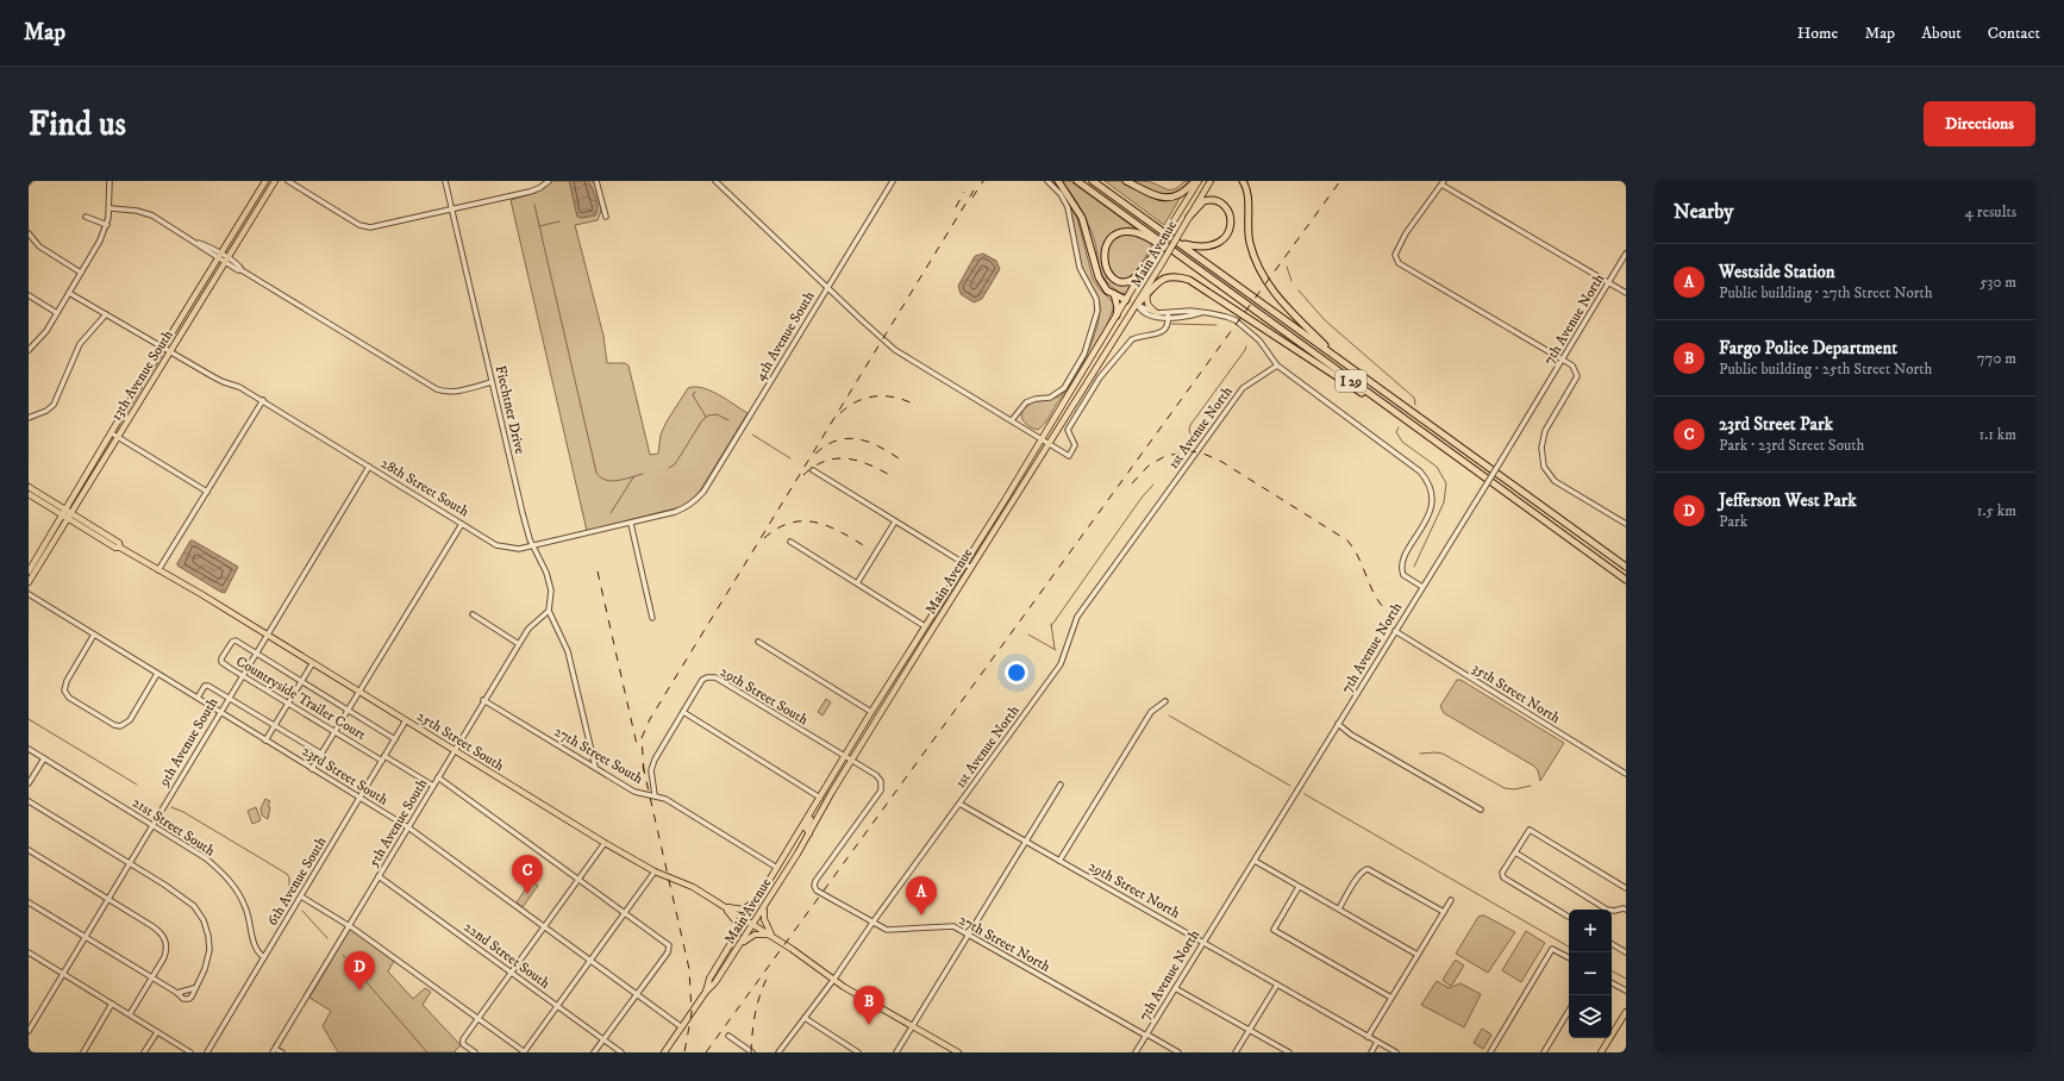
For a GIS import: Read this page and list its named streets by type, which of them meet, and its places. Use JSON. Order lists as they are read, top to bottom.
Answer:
{
  "streets": {
    "highway": ["I 29"],
    "main road": ["Main Avenue", "13th Avenue South", "25th Street South"],
    "street": [
      "7th Avenue North",
      "4th Avenue South",
      "Fiechtner Drive",
      "1st Avenue North",
      "28th Street South",
      "35th Street North",
      "29th Street South",
      "Countryside Trailer Court",
      "9th Avenue South",
      "27th Street South",
      "23rd Street South",
      "5th Avenue South",
      "21st Street South",
      "6th Avenue South",
      "29th Street North",
      "27th Street North",
      "22nd Street South"
    ]
  },
  "crossings": [
    ["Main Avenue", "29th Street South"],
    ["Main Avenue", "25th Street South"],
    ["Main Avenue", "27th Street South"],
    ["Main Avenue", "23rd Street South"],
    ["Main Avenue", "27th Street North"],
    ["7th Avenue North", "35th Street North"],
    ["7th Avenue North", "29th Street North"],
    ["7th Avenue North", "27th Street North"],
    ["4th Avenue South", "28th Street South"],
    ["13th Avenue South", "28th Street South"],
    ["13th Avenue South", "25th Street South"],
    ["Fiechtner Drive", "28th Street South"],
    ["Fiechtner Drive", "5th Avenue South"],
    ["1st Avenue North", "25th Street South"],
    ["1st Avenue North", "29th Street North"],
    ["1st Avenue North", "27th Street North"],
    ["28th Street South", "9th Avenue South"],
    ["29th Street South", "27th Street South"],
    ["29th Street South", "27th Street North"],
    ["Countryside Trailer Court", "9th Avenue South"],
    ["Countryside Trailer Court", "6th Avenue South"],
    ["25th Street South", "9th Avenue South"],
    ["25th Street South", "5th Avenue South"],
    ["25th Street South", "6th Avenue South"],
    ["9th Avenue South", "23rd Street South"],
    ["9th Avenue South", "21st Street South"],
    ["27th Street South", "5th Avenue South"],
    ["23rd Street South", "5th Avenue South"],
    ["23rd Street South", "6th Avenue South"],
    ["5th Avenue South", "22nd Street South"],
    ["21st Street South", "6th Avenue South"]
  ],
  "page": {
    "header": "Map",
    "nav": [
      "Home",
      "Map",
      "About",
      "Contact"
    ],
    "buttons": "Directions",
    "title": "Find us",
    "heading": ["Nearby", "4 results"],
    "list": [
      {
        "mark": "A",
        "name": "Westside Station",
        "note": "Public building · 27th Street North",
        "value": "530 m"
      },
      {
        "mark": "B",
        "name": "Fargo Police Department",
        "note": "Public building · 25th Street North",
        "value": "770 m"
      },
      {
        "mark": "C",
        "name": "23rd Street Park",
        "note": "Park · 23rd Street South",
        "value": "1.1 km"
      },
      {
        "mark": "D",
        "name": "Jefferson West Park",
        "note": "Park",
        "value": "1.5 km"
      }
    ],
    "pins": [
      "C",
      "A",
      "D",
      "B"
    ],
    "map_buttons": ["+", "−"]
  }
}
